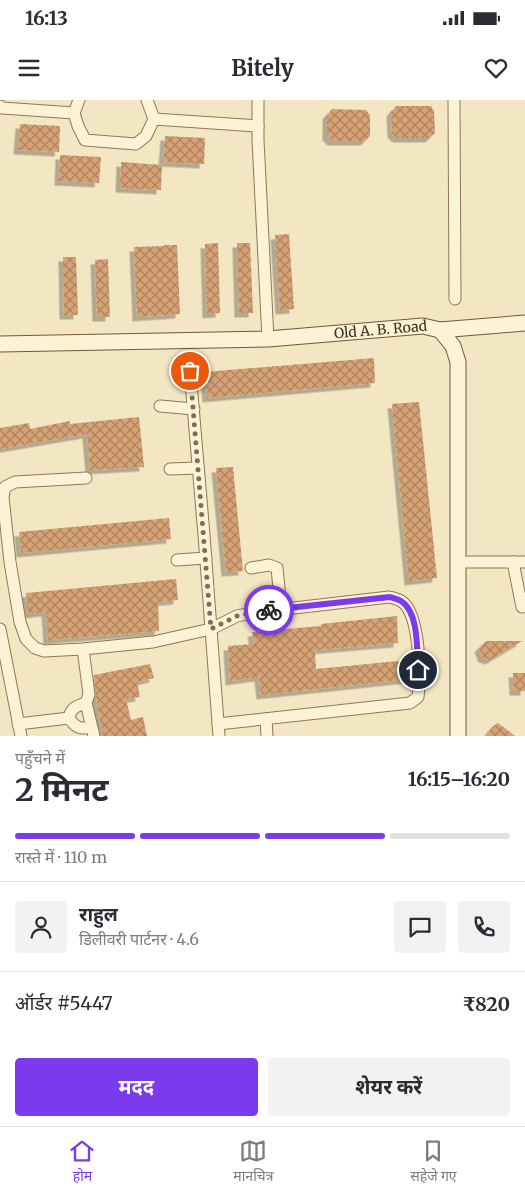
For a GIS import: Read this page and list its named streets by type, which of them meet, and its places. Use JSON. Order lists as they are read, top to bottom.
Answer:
{
  "streets": {
    "street": ["Old A. B. Road"]
  },
  "page": {
    "status": "16:13",
    "header": "Bitely",
    "heading": ["2 मिनट", "पहुँचने में", "16:15–16:20"],
    "panel": [
      "राहुल",
      "डिलीवरी पार्टनर · 4.6",
      "ऑर्डर #5447",
      "₹820"
    ],
    "bar": "रास्ते में · 110 m",
    "buttons": ["मदद", "शेयर करें"],
    "tabs": ["होम", "मानचित्र", "सहेजे गए"]
  }
}
